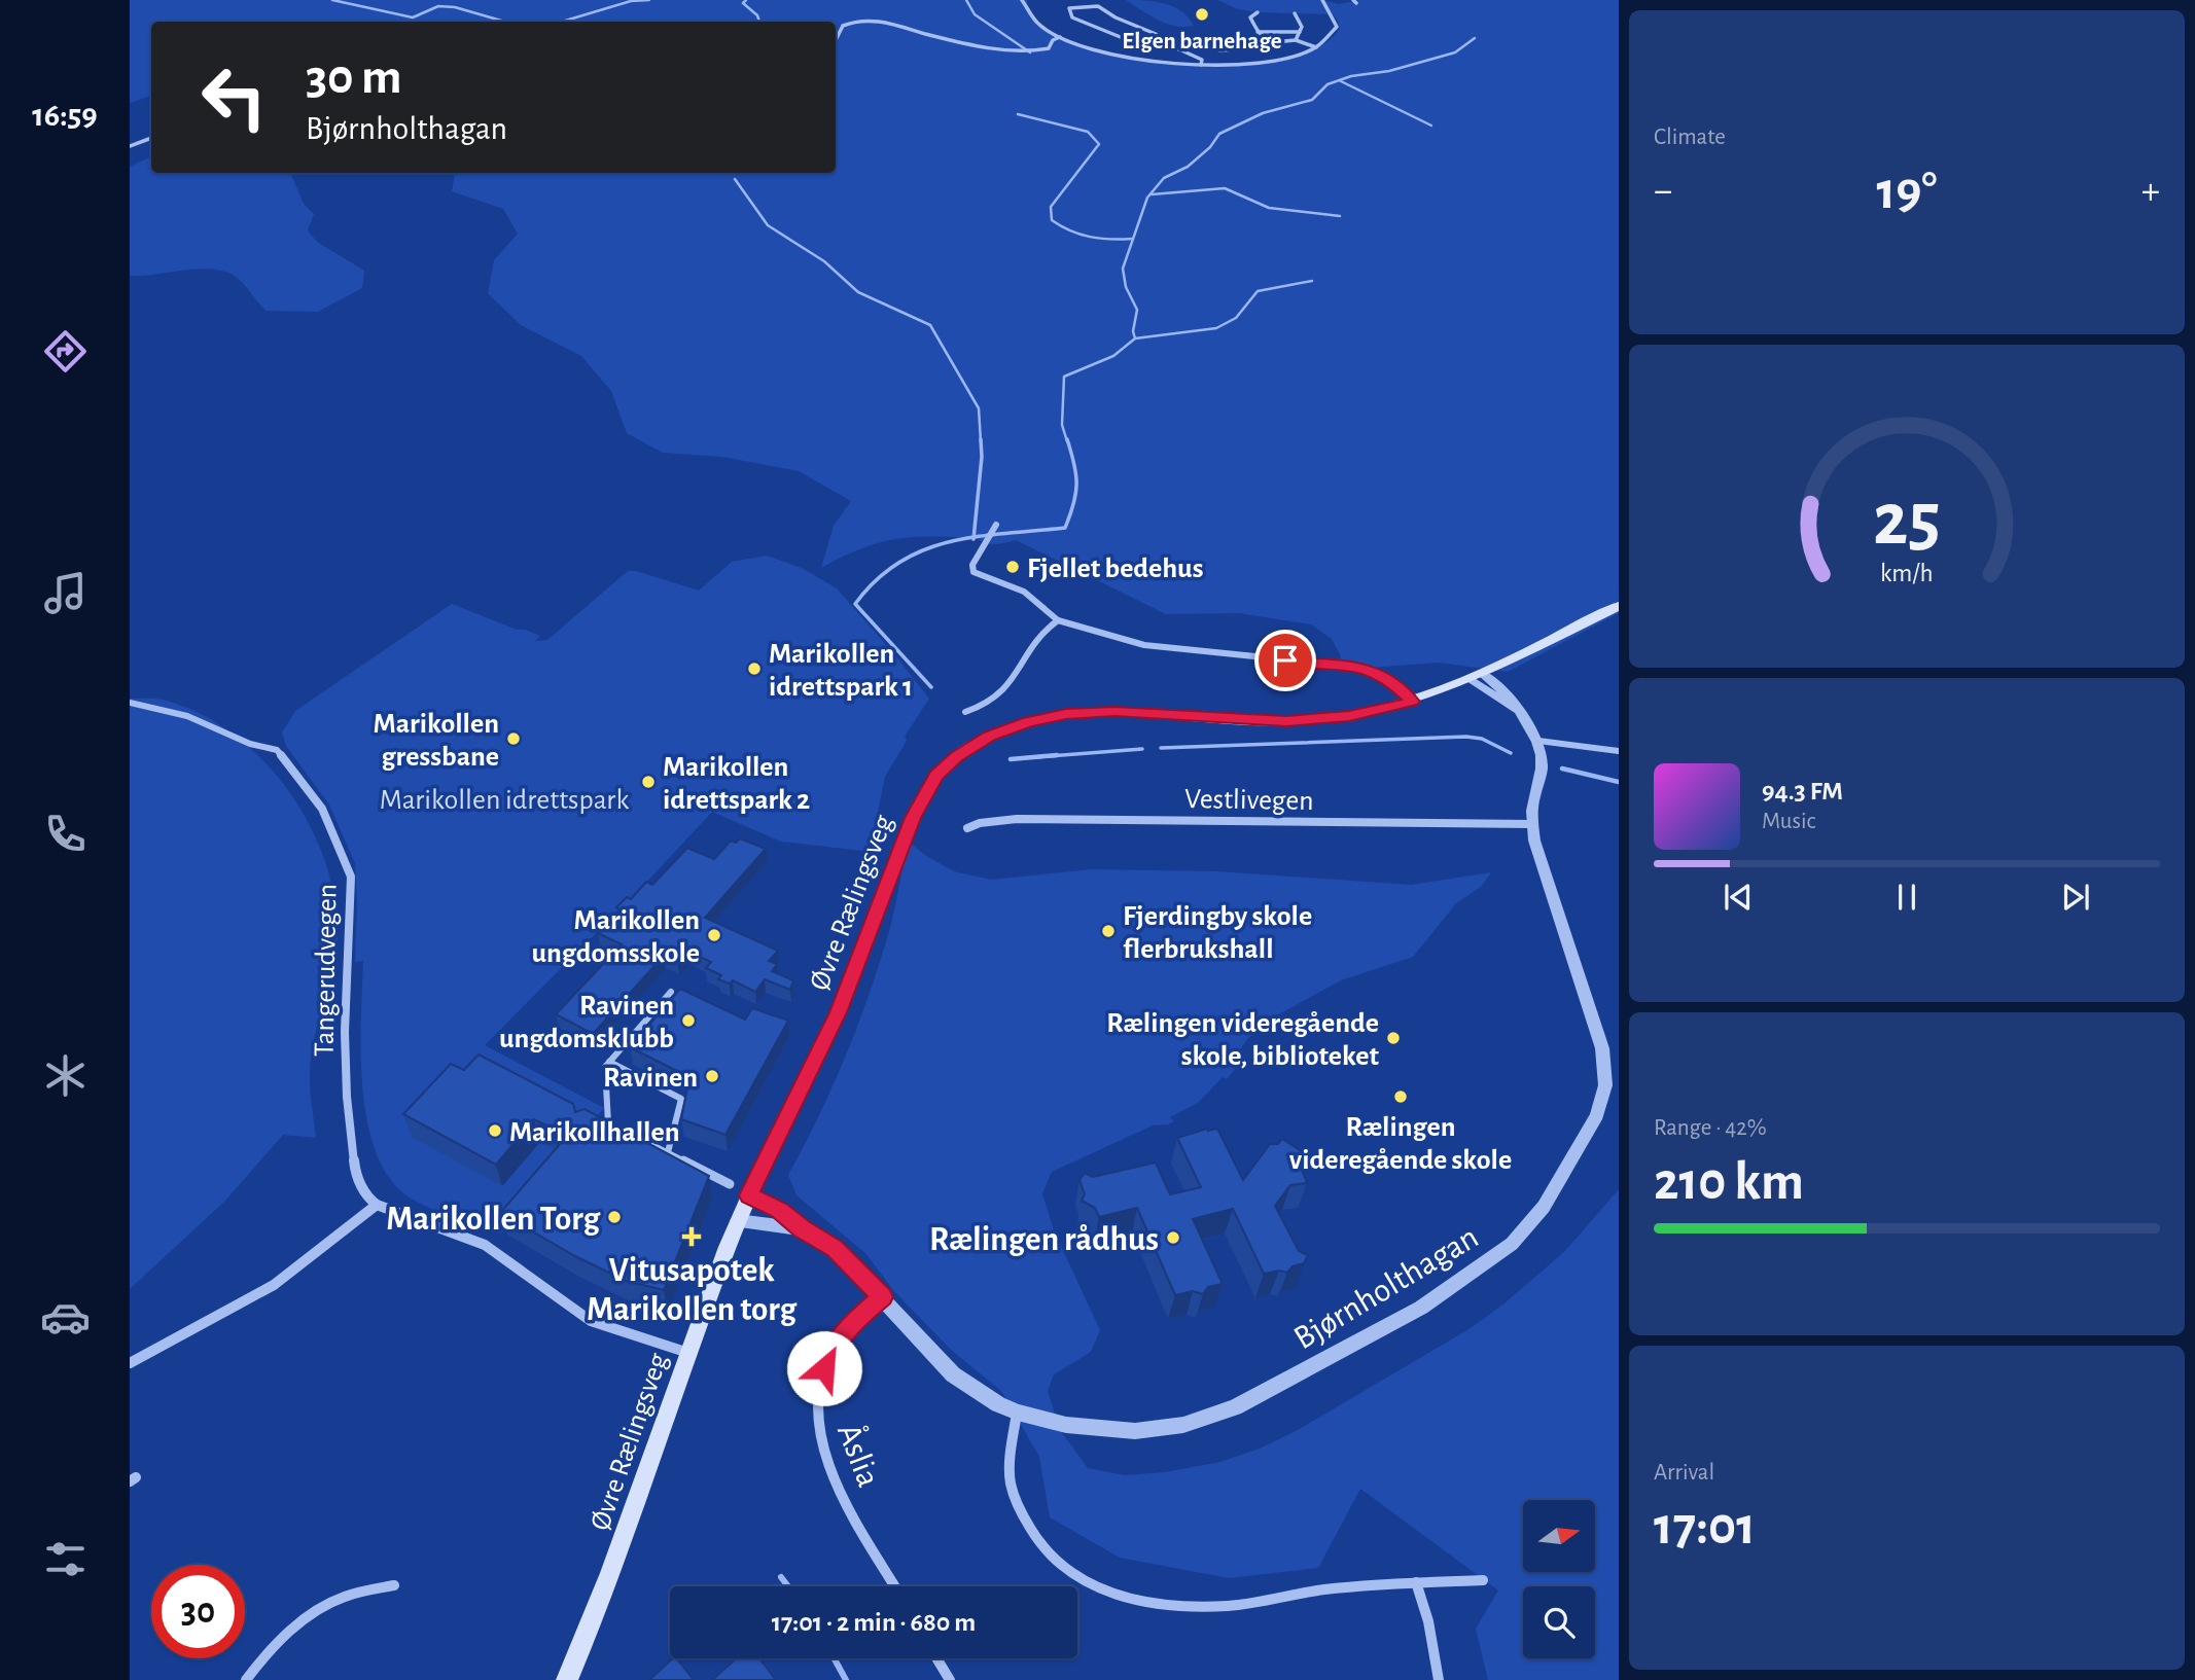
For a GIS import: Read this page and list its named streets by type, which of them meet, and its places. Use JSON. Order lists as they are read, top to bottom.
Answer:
{
  "streets": {
    "main road": ["Øvre Rælingsveg"],
    "street": [
      "Vestlivegen",
      "Tangerudvegen",
      "Bjørnholthagan",
      "Åslia"
    ]
  },
  "crossings": [
    ["Vestlivegen", "Bjørnholthagan"],
    ["Øvre Rælingsveg", "Bjørnholthagan"],
    ["Bjørnholthagan", "Åslia"]
  ],
  "parks": ["Marikollen idrettspark"],
  "places": {
    "other": [
      "Elgen barnehage",
      "Fjellet bedehus",
      "Marikollen idrettspark 1",
      "Marikollen gressbane",
      "Marikollen idrettspark 2",
      "Fjerdingby skole flerbrukshall",
      "Marikollen ungdomsskole",
      "Ravinen ungdomsklubb",
      "Rælingen videregående skole, biblioteket",
      "Ravinen",
      "Rælingen videregående skole",
      "Marikollhallen",
      "Marikollen Torg",
      "Rælingen rådhus"
    ],
    "health": ["Vitusapotek Marikollen torg"]
  },
  "north": "right",
  "page": {
    "tabs": "16:59",
    "tile": [
      "Climate",
      ["Range · 42%", "210 km"],
      ["Arrival", "17:01"]
    ],
    "turn": ["30 m", "Bjørnholthagan"],
    "heat": ["−", "19°", "+"],
    "song": ["94.3 FM", "Music"],
    "limit": "30",
    "trip": "17:01 · 2 min · 680 m",
    "gauge": ["25", "km/h"]
  }
}
